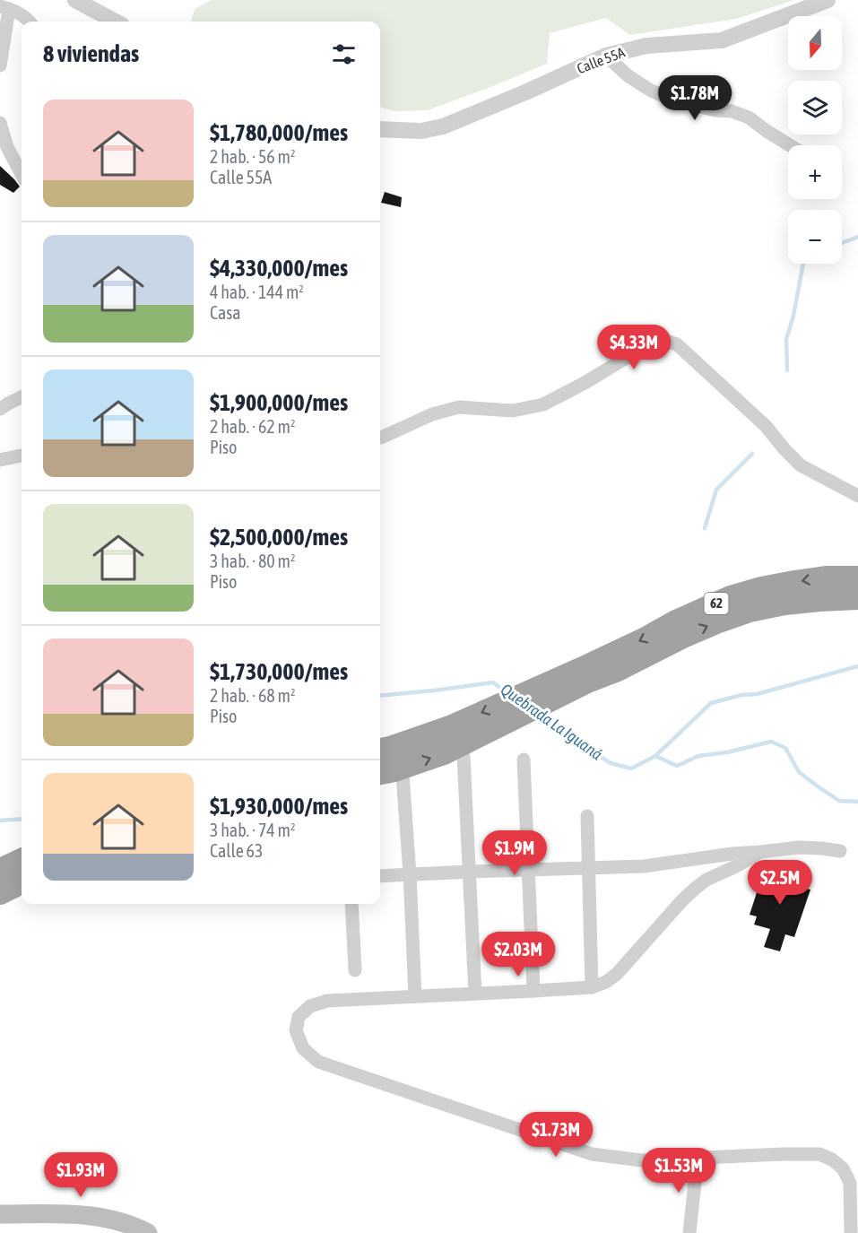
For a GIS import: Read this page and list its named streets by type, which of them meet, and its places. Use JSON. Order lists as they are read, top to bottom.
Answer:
{
  "streets": {
    "highway": ["62"],
    "street": ["Calle 55A"]
  },
  "water": ["Quebrada La Iguaná"],
  "north": "bottom",
  "page": {
    "map_buttons": ["+", "−"],
    "heading": "8 viviendas",
    "price": [
      "$1.78M",
      "$4.33M",
      "$1.9M",
      "$2.5M",
      "$2.03M",
      "$1.73M",
      "$1.53M",
      "$1.93M"
    ],
    "list": [
      {
        "name": "$1,780,000/mes",
        "note": "2 hab. · 56 m² · Calle 55A"
      },
      {
        "name": "$4,330,000/mes",
        "note": "4 hab. · 144 m² · Casa"
      },
      {
        "name": "$1,900,000/mes",
        "note": "2 hab. · 62 m² · Piso"
      },
      {
        "name": "$2,500,000/mes",
        "note": "3 hab. · 80 m² · Piso"
      },
      {
        "name": "$1,730,000/mes",
        "note": "2 hab. · 68 m² · Piso"
      },
      {
        "name": "$1,930,000/mes",
        "note": "3 hab. · 74 m² · Calle 63"
      }
    ]
  }
}
